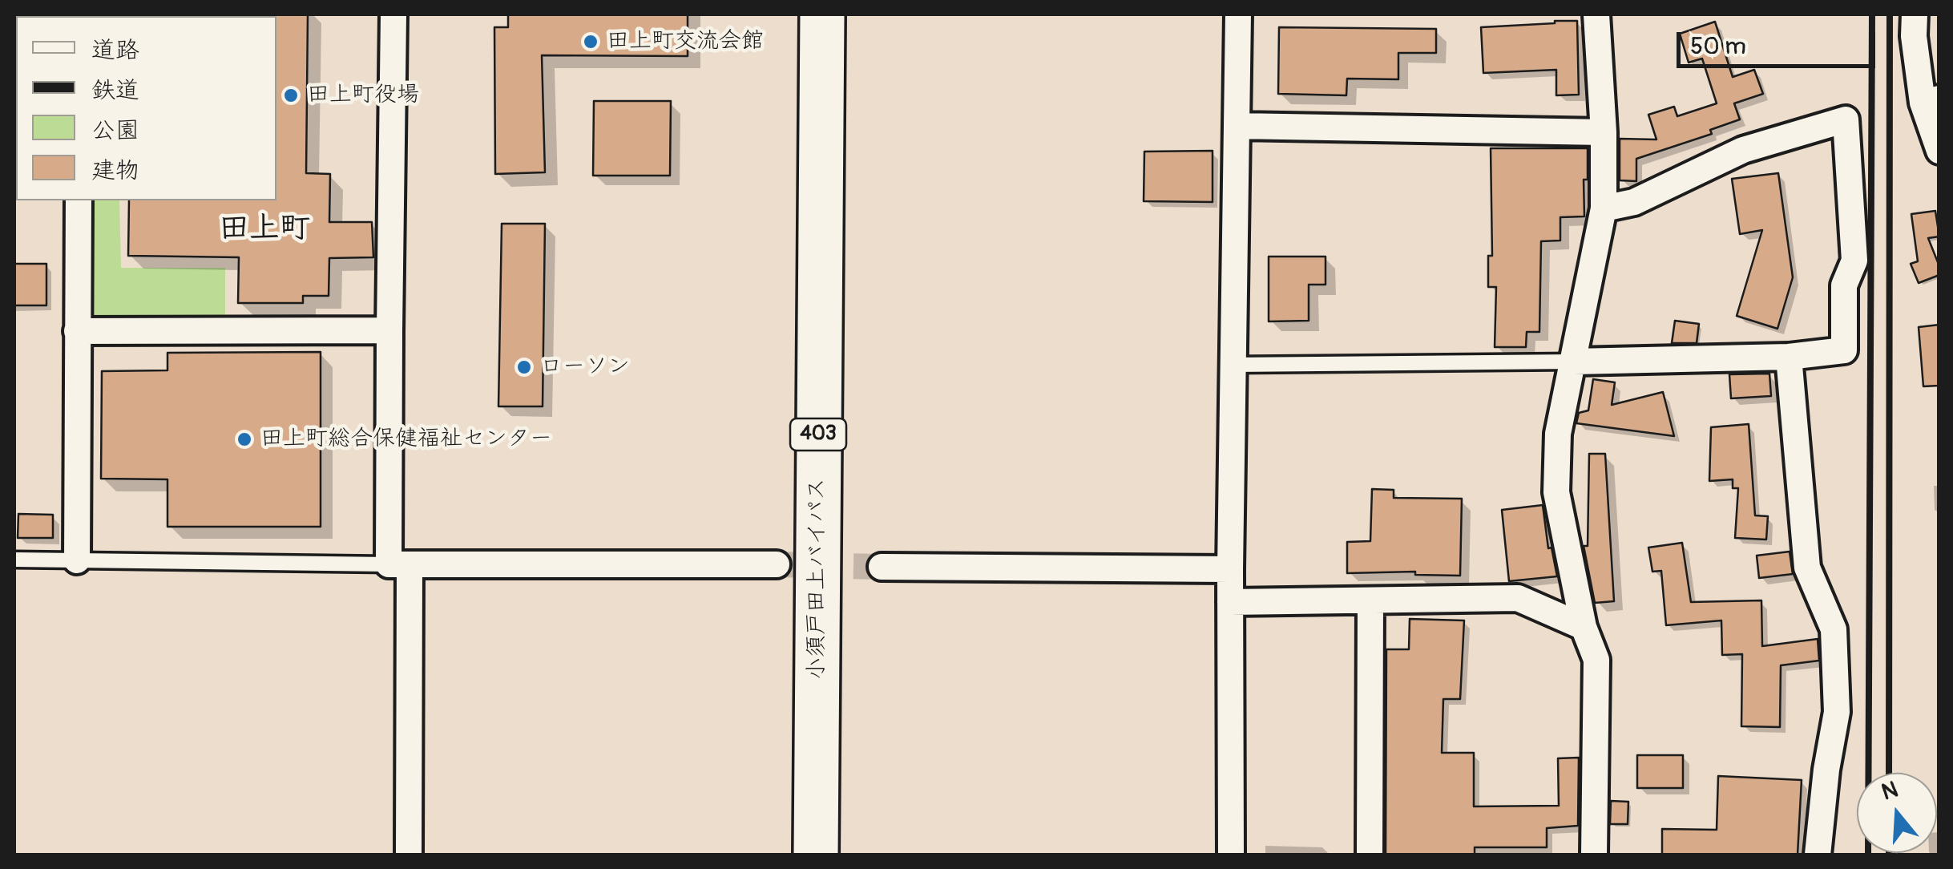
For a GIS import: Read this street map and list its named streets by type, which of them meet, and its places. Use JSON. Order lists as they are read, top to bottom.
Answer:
{
  "streets": {
    "highway": ["403", "小須戸田上バイパス"]
  },
  "districts": ["田上町"],
  "places": [
    "田上町交流会館",
    "田上町役場",
    "ローソン",
    "田上町総合保健福祉センター"
  ],
  "legend": [
    "道路",
    "鉄道",
    "公園",
    "建物"
  ],
  "scale_bar": "50 m",
  "north": "top"
}
